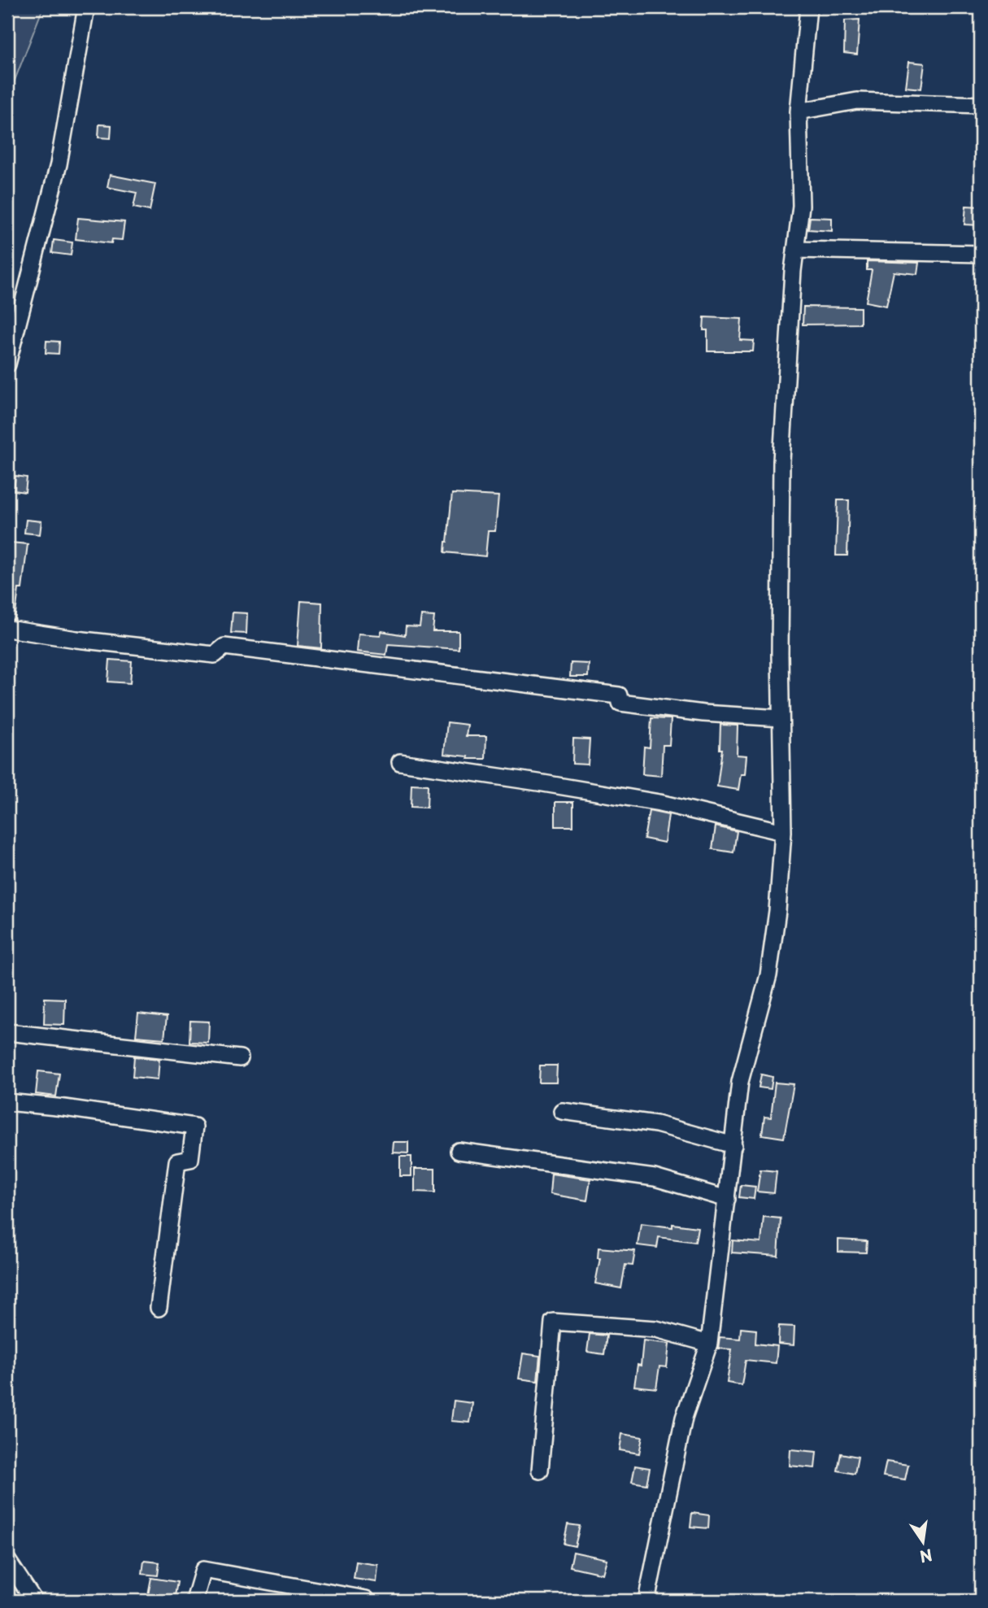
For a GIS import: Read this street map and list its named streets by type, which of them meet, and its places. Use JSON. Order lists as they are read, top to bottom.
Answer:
{
  "north": "bottom"
}
